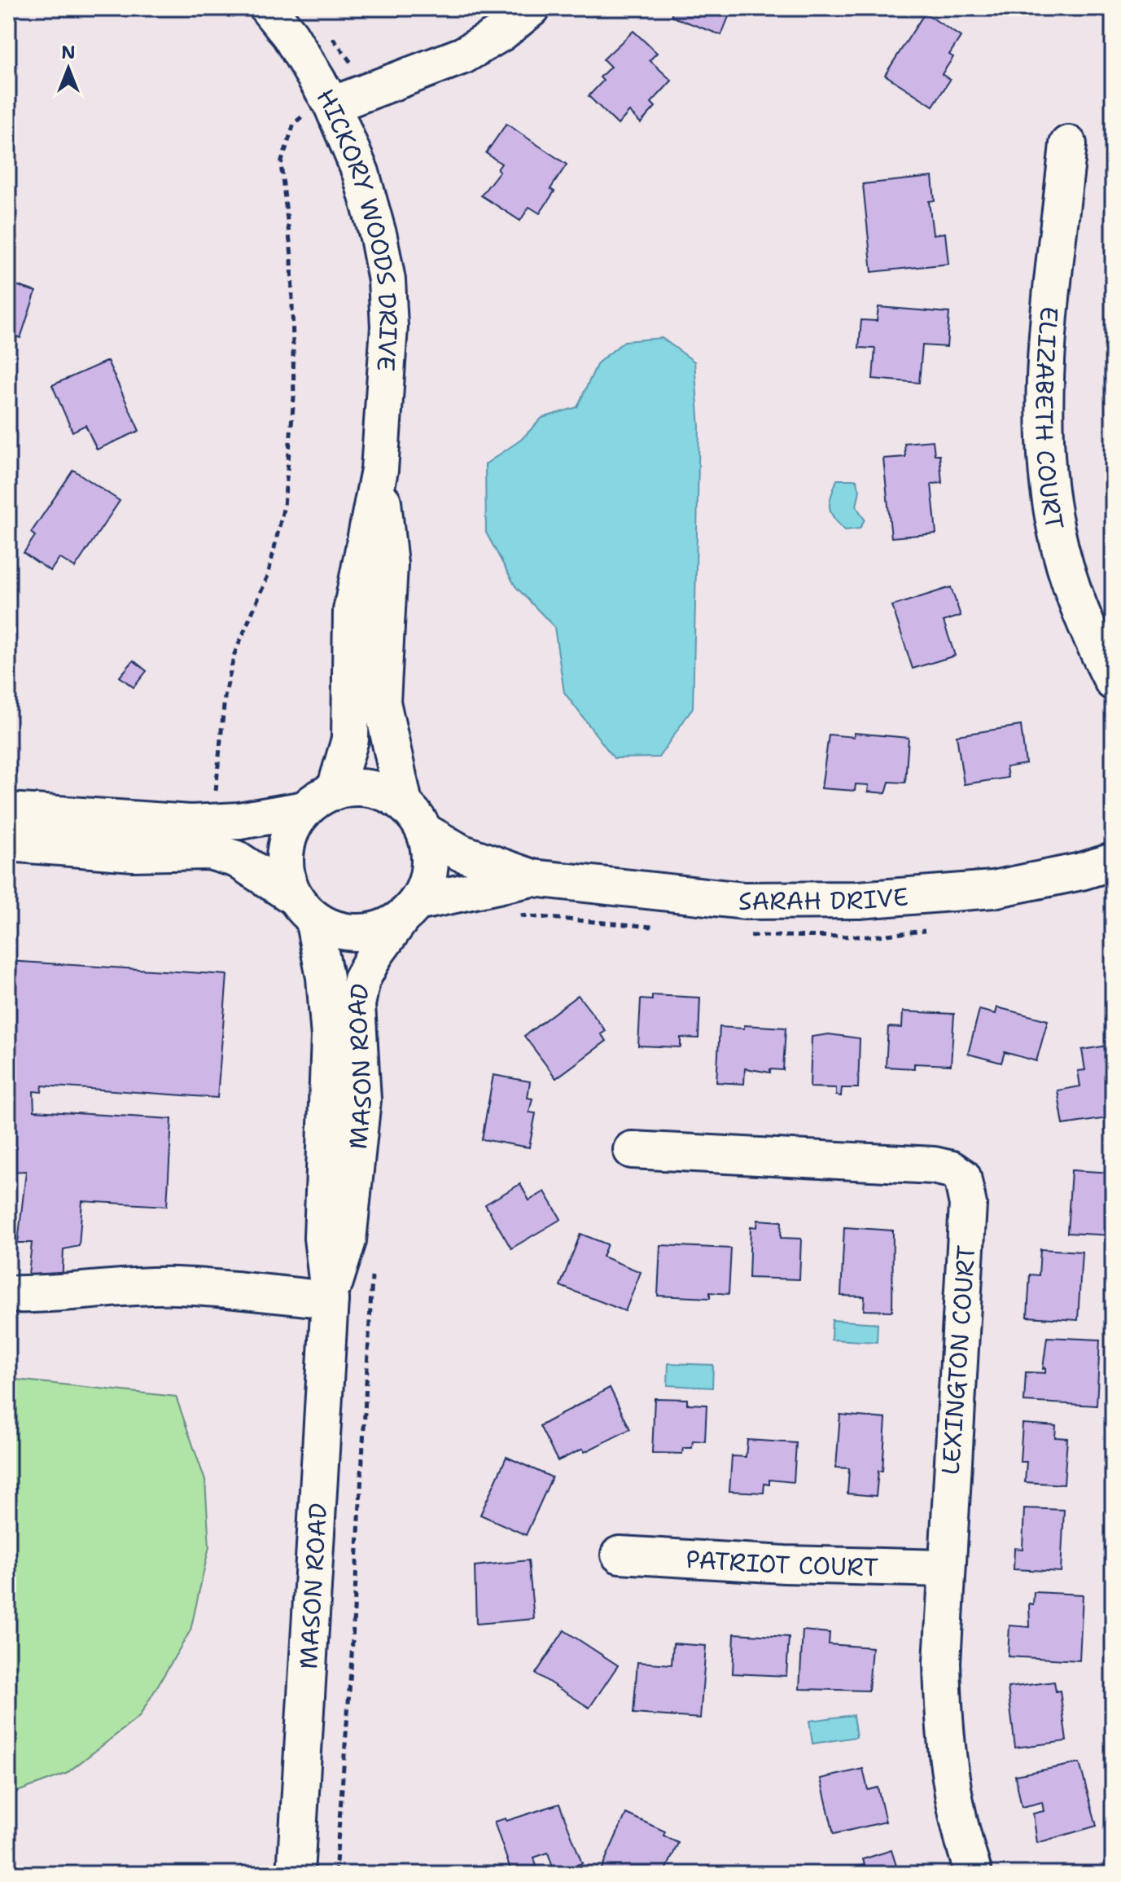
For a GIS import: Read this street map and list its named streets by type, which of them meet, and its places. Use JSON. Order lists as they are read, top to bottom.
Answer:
{
  "streets": {
    "street": [
      "HICKORY WOODS DRIVE",
      "ELIZABETH COURT",
      "SARAH DRIVE",
      "MASON ROAD",
      "LEXINGTON COURT",
      "PATRIOT COURT"
    ]
  },
  "crossings": [
    ["HICKORY WOODS DRIVE", "SARAH DRIVE"],
    ["HICKORY WOODS DRIVE", "MASON ROAD"],
    ["SARAH DRIVE", "MASON ROAD"],
    ["LEXINGTON COURT", "PATRIOT COURT"]
  ],
  "north": "top"
}
